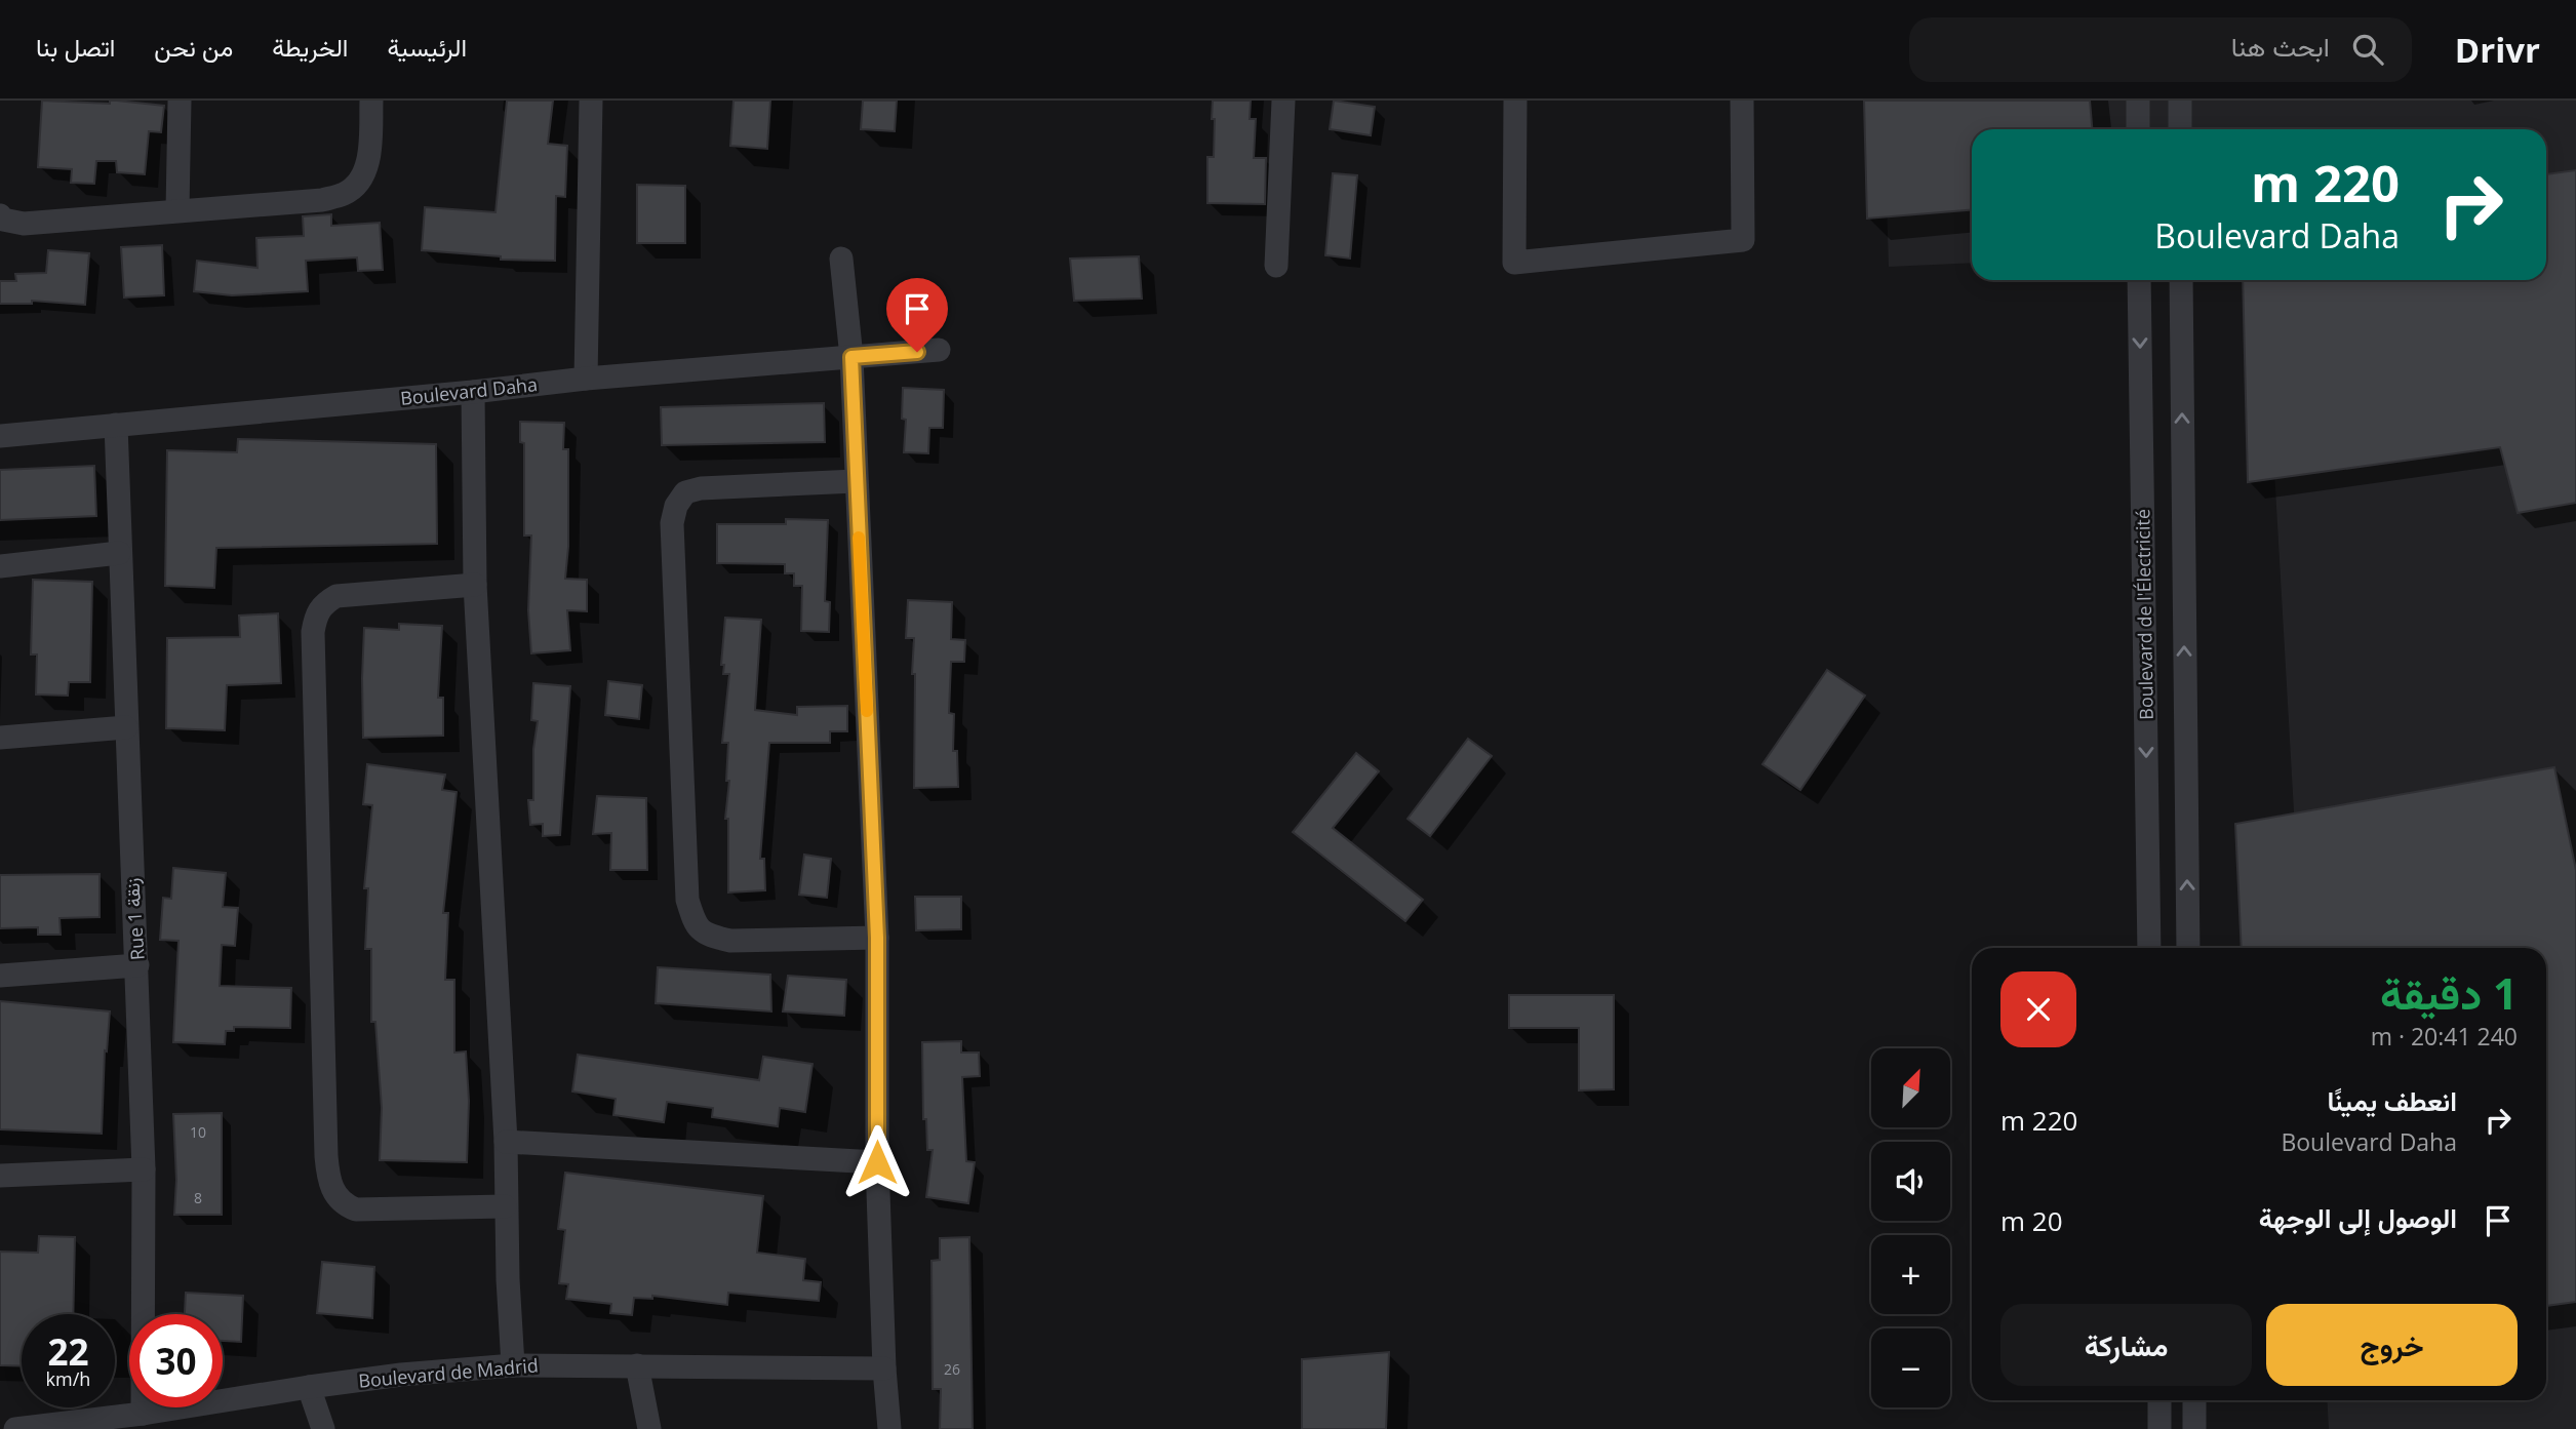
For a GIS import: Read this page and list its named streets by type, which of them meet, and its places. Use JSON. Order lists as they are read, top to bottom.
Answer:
{
  "streets": {
    "street": [
      "Boulevard Daha",
      "Boulevard de l'Électricité",
      "Rue 1 زنقة",
      "Boulevard de Madrid"
    ]
  },
  "crossings": [
    ["Boulevard Daha", "Rue 1 زنقة"],
    ["Rue 1 زنقة", "Boulevard de Madrid"]
  ],
  "house_numbers": ["10", "8", "26"],
  "north": "top right",
  "page": {
    "header": "Drivr",
    "search": "ابحث هنا",
    "nav": [
      "الرئيسية",
      "الخريطة",
      "من نحن",
      "اتصل بنا"
    ],
    "turn": ["220 m", "Boulevard Daha"],
    "heading": ["1 دقيقة", "240 m · 20:41"],
    "map_buttons": ["+", "−"],
    "list": [
      {
        "name": "انعطف يمينًا",
        "note": "Boulevard Daha",
        "value": "220 m"
      },
      {
        "name": "الوصول إلى الوجهة",
        "value": "20 m"
      }
    ],
    "buttons": ["خروج", "مشاركة"],
    "speed": "22 km/h",
    "limit": "30"
  }
}
